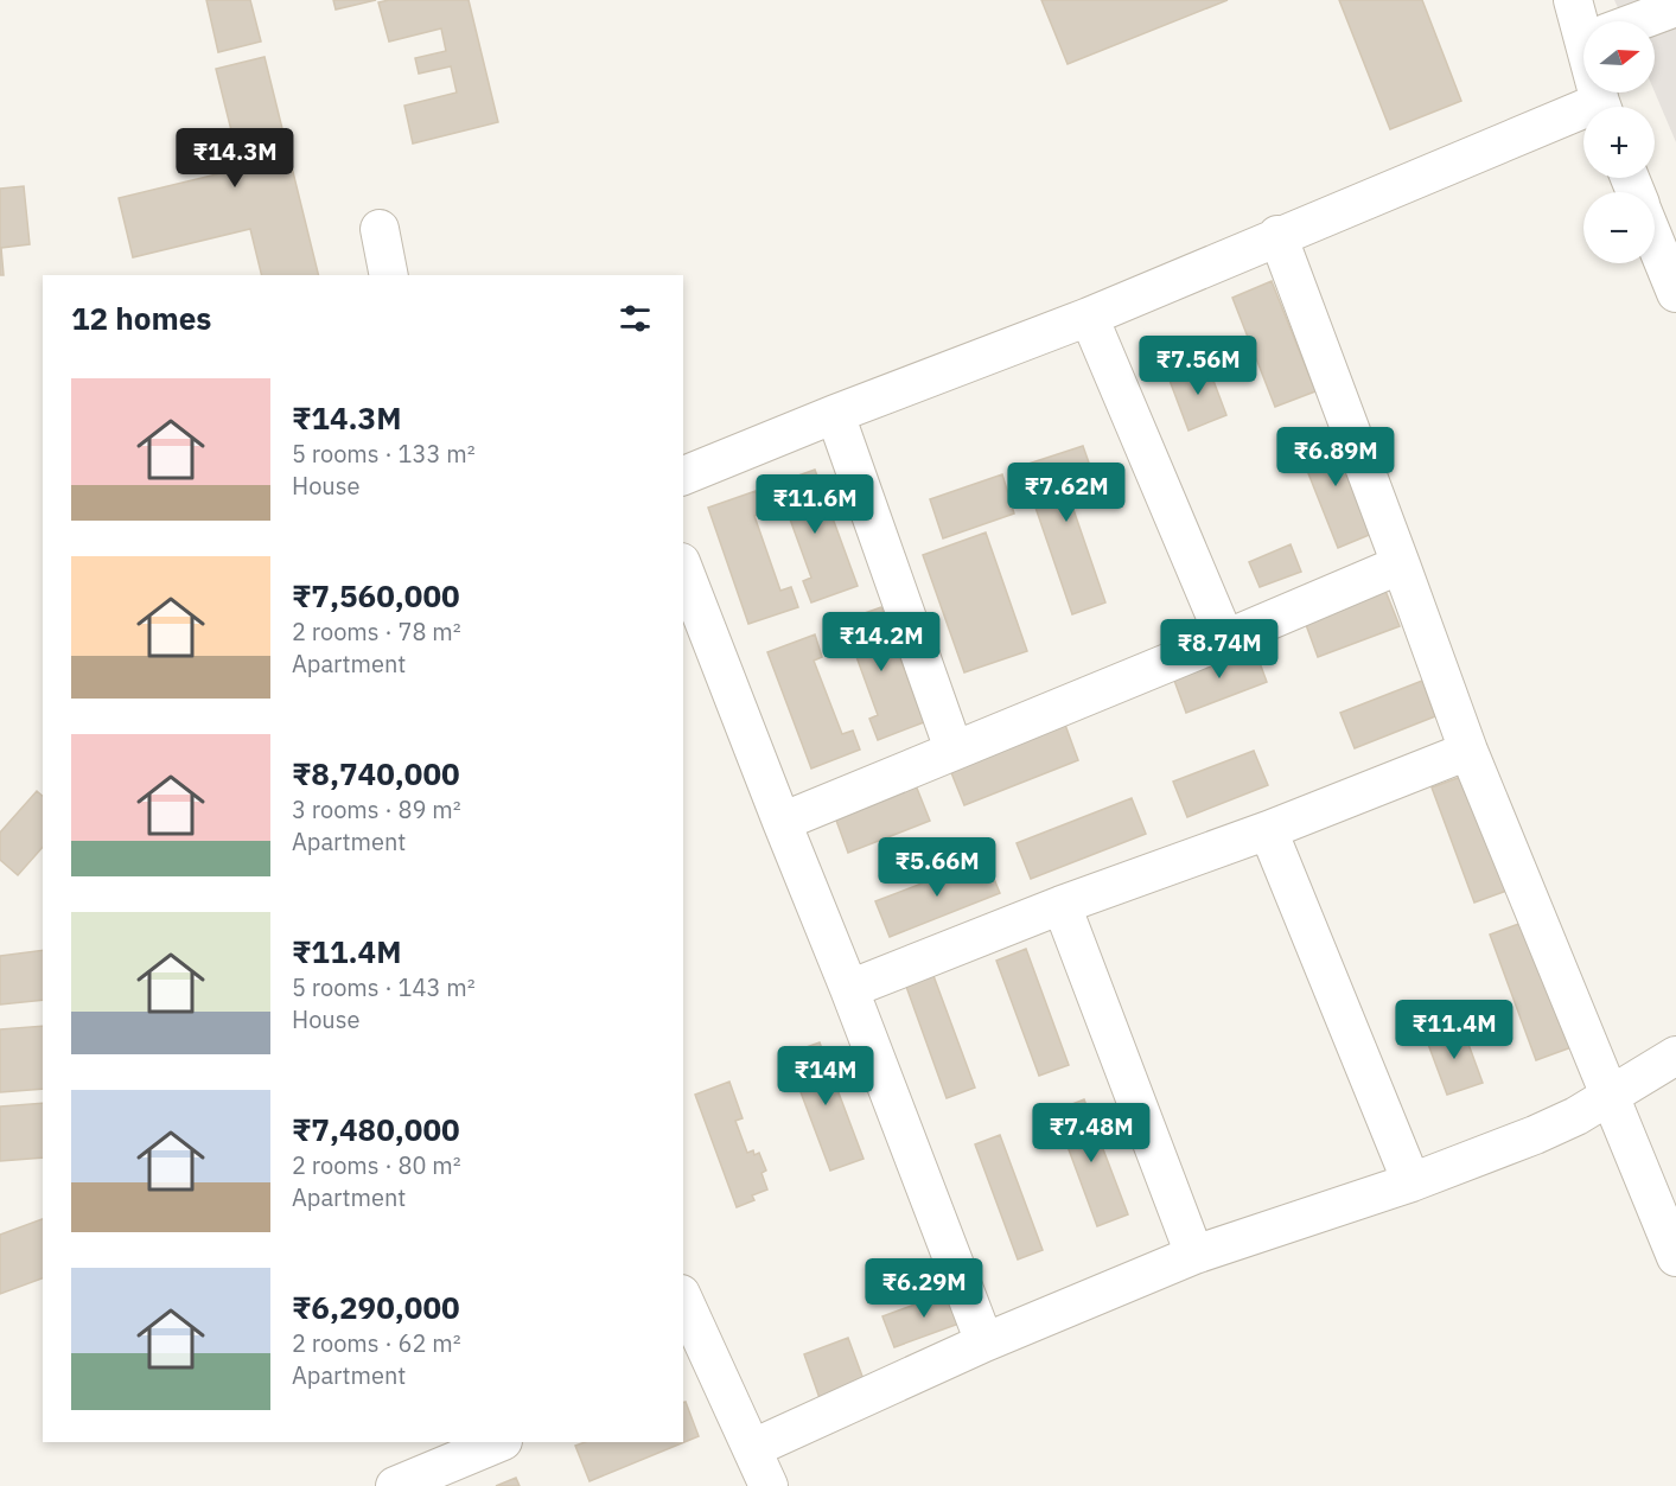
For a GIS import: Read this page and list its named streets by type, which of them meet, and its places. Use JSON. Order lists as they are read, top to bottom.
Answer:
{
  "north": "right",
  "page": {
    "map_buttons": ["+", "−"],
    "price": [
      "₹14.3M",
      "₹7.56M",
      "₹6.89M",
      "₹7.62M",
      "₹11.6M",
      "₹14.2M",
      "₹8.74M",
      "₹5.66M",
      "₹11.4M",
      "₹14M",
      "₹7.48M",
      "₹6.29M"
    ],
    "heading": "12 homes",
    "list": [
      {
        "name": "₹14.3M",
        "note": "5 rooms · 133 m² · House"
      },
      {
        "name": "₹7,560,000",
        "note": "2 rooms · 78 m² · Apartment"
      },
      {
        "name": "₹8,740,000",
        "note": "3 rooms · 89 m² · Apartment"
      },
      {
        "name": "₹11.4M",
        "note": "5 rooms · 143 m² · House"
      },
      {
        "name": "₹7,480,000",
        "note": "2 rooms · 80 m² · Apartment"
      },
      {
        "name": "₹6,290,000",
        "note": "2 rooms · 62 m² · Apartment"
      }
    ]
  }
}
